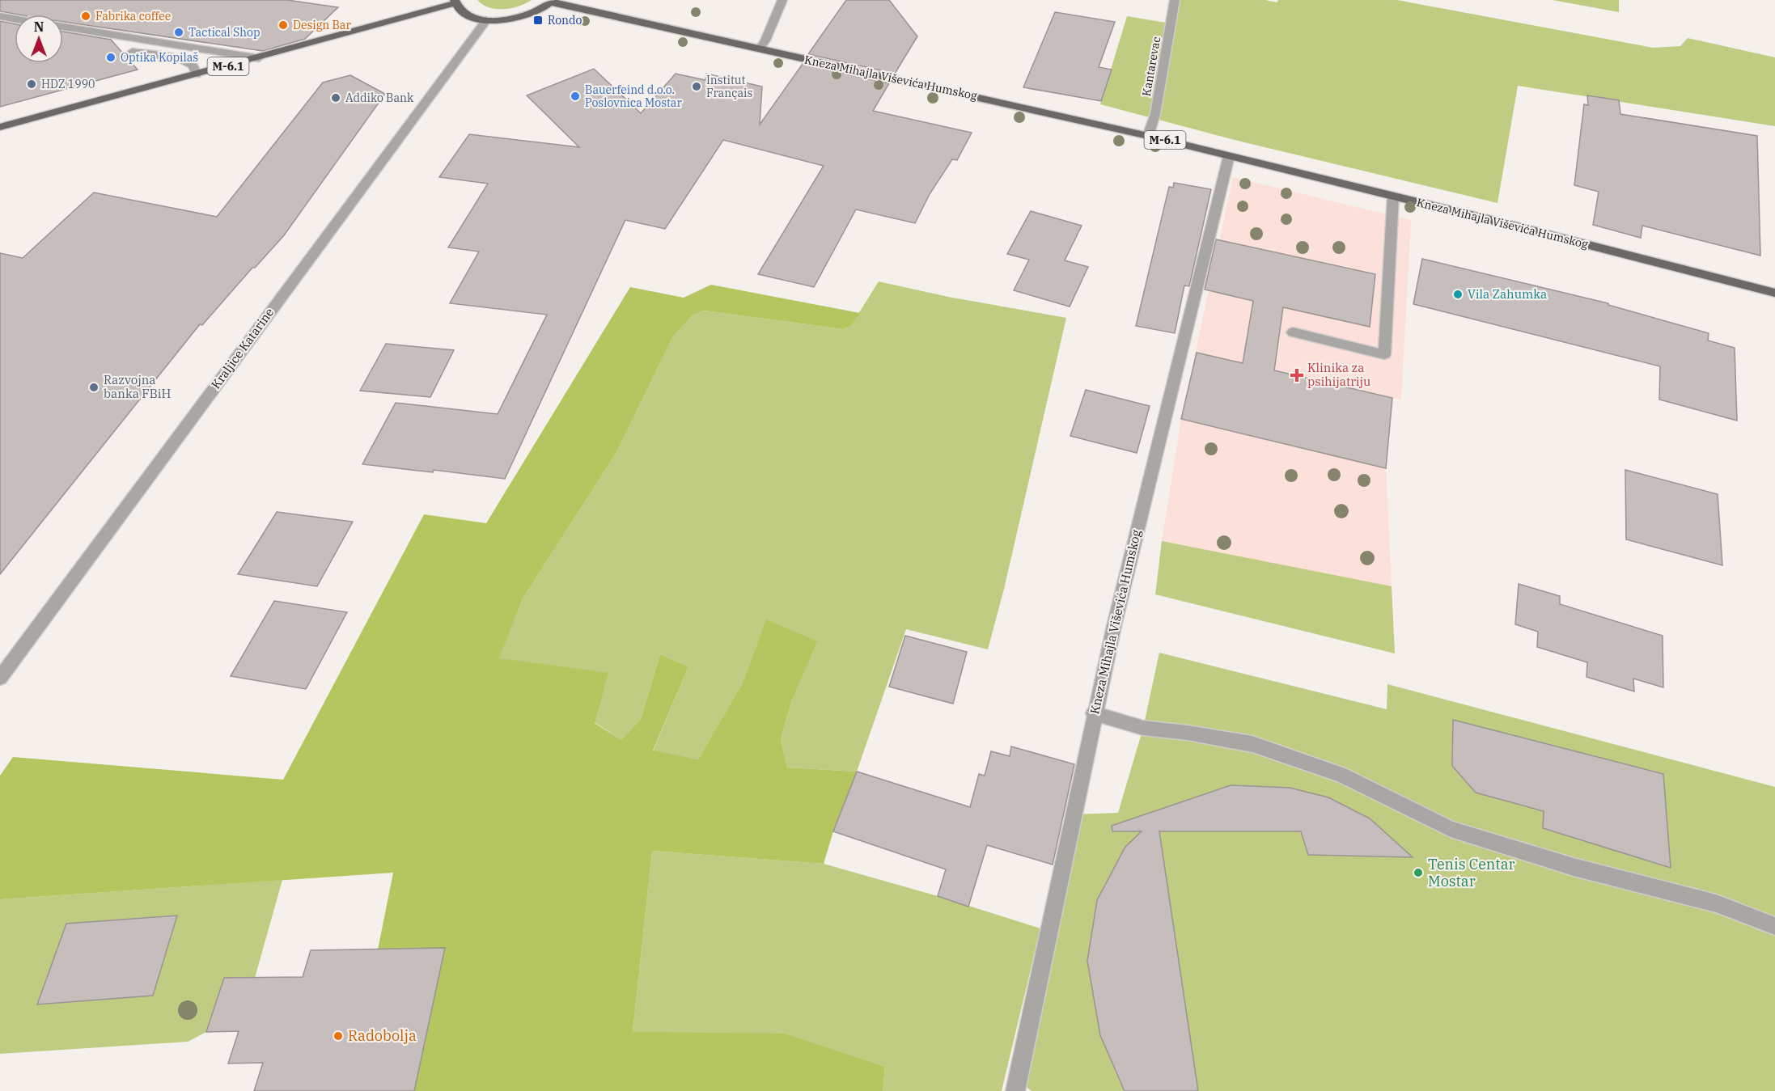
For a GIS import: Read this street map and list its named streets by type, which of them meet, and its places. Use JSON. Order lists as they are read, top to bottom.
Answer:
{
  "streets": {
    "main road": ["M-6.1", "Kneza Mihajla Viševića Humskog"],
    "street": ["Kantarevac", "Kraljice Katarine"]
  },
  "crossings": [
    ["M-6.1", "Kneza Mihajla Viševića Humskog"],
    ["M-6.1", "Kraljice Katarine"],
    ["Kantarevac", "Kneza Mihajla Viševića Humskog"]
  ],
  "places": {
    "other": [
      "Fabrika coffee",
      "Design Bar",
      "Tactical Shop",
      "Optika Kopilaš",
      "HDZ 1990",
      "Institut Français",
      "Bauerfeind d.o.o. Poslovnica Mostar",
      "Addiko Bank",
      "Vila Zahumka",
      "Razvojna banka FBiH",
      "Tenis Centar Mostar",
      "Radobolja"
    ],
    "transit": ["Rondo"],
    "health": ["Klinika za psihijatriju"]
  },
  "north": "top"
}
